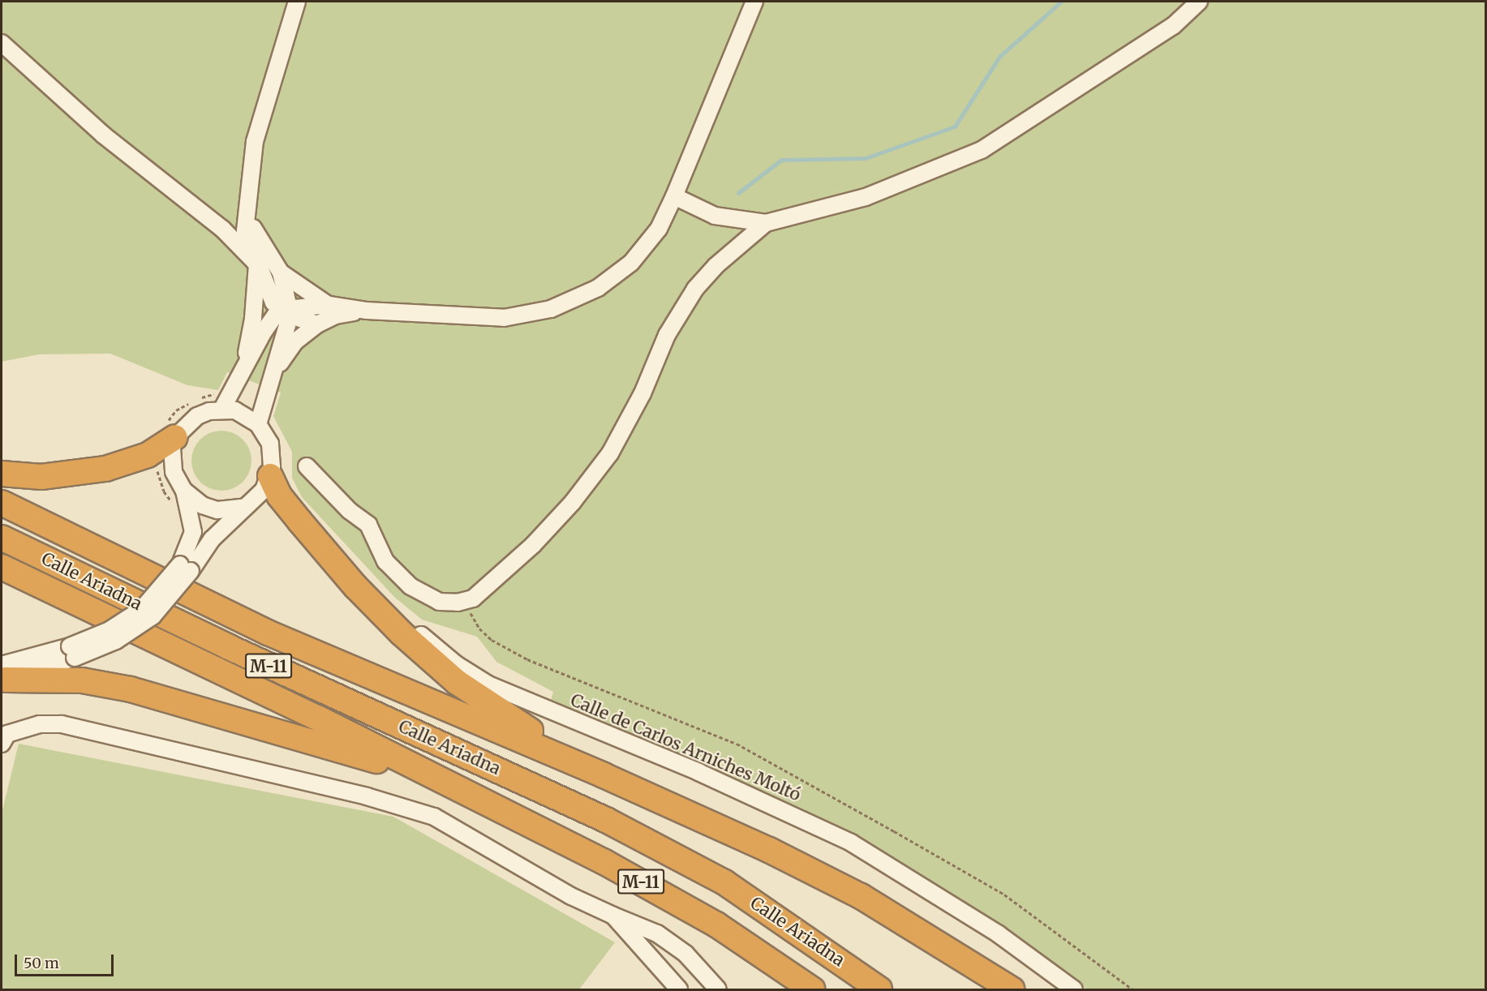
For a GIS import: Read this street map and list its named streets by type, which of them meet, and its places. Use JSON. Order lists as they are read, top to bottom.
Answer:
{
  "streets": {
    "highway": ["Calle Ariadna", "M-11"],
    "street": ["Calle de Carlos Arniches Moltó"]
  },
  "scale_bar": "50 m"
}
